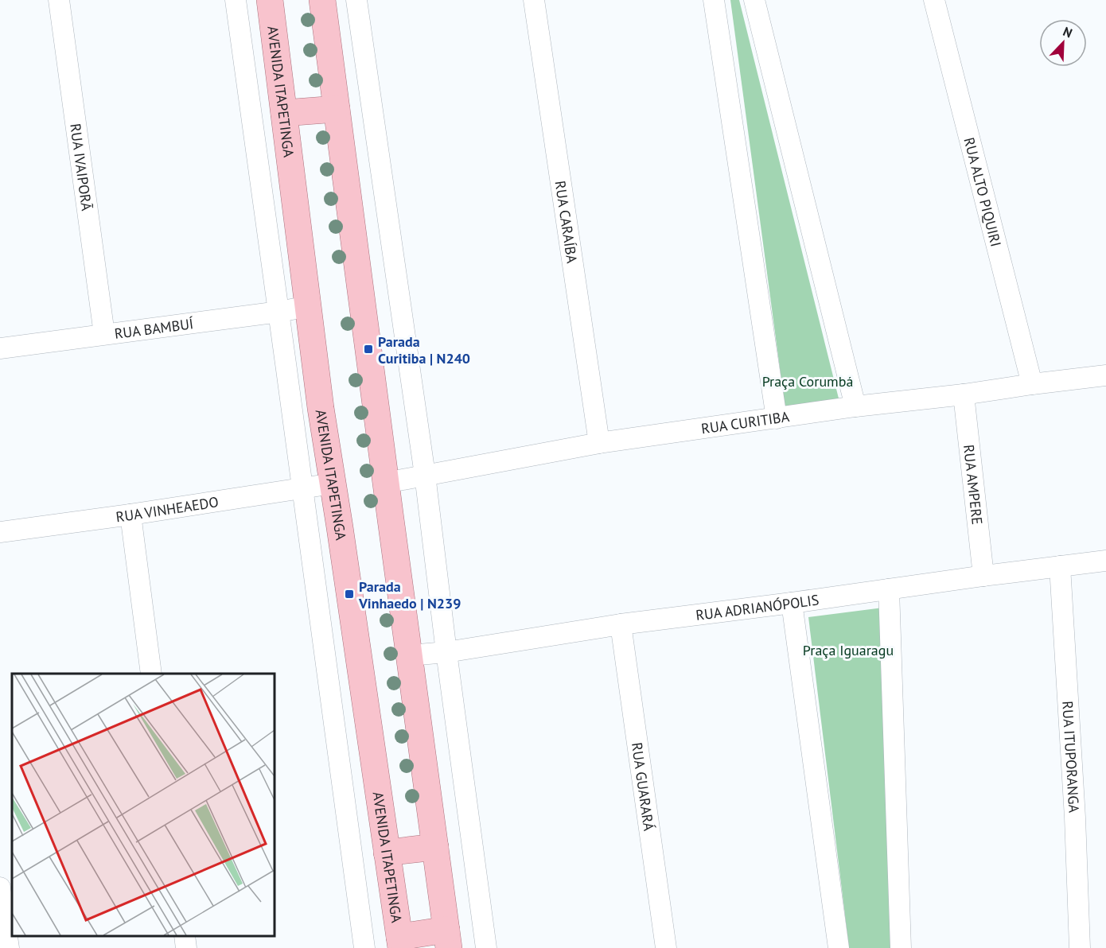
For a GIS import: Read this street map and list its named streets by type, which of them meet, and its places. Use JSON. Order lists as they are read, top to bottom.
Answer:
{
  "streets": {
    "main road": ["AVENIDA ITAPETINGA"],
    "street": [
      "RUA IVAIPORÃ",
      "RUA ALTO PIQUIRI",
      "RUA CARAÍBA",
      "RUA BAMBUÍ",
      "RUA CURITIBA",
      "RUA AMPERE",
      "RUA VINHEAEDO",
      "RUA ADRIANÓPOLIS",
      "RUA ITUPORANGA",
      "RUA GUARARÁ"
    ]
  },
  "crossings": [
    ["AVENIDA ITAPETINGA", "RUA BAMBUÍ"],
    ["AVENIDA ITAPETINGA", "RUA VINHEAEDO"],
    ["RUA IVAIPORÃ", "RUA BAMBUÍ"],
    ["RUA ALTO PIQUIRI", "RUA CURITIBA"],
    ["RUA CARAÍBA", "RUA CURITIBA"],
    ["RUA CURITIBA", "RUA AMPERE"],
    ["RUA AMPERE", "RUA ADRIANÓPOLIS"],
    ["RUA ADRIANÓPOLIS", "RUA ITUPORANGA"],
    ["RUA ADRIANÓPOLIS", "RUA GUARARÁ"]
  ],
  "parks": ["Praça Corumbá", "Praça Iguaragu"],
  "places": {
    "transit": ["Parada Curitiba | N240", "Parada Vinhaedo | N239"]
  },
  "north": "top right"
}
